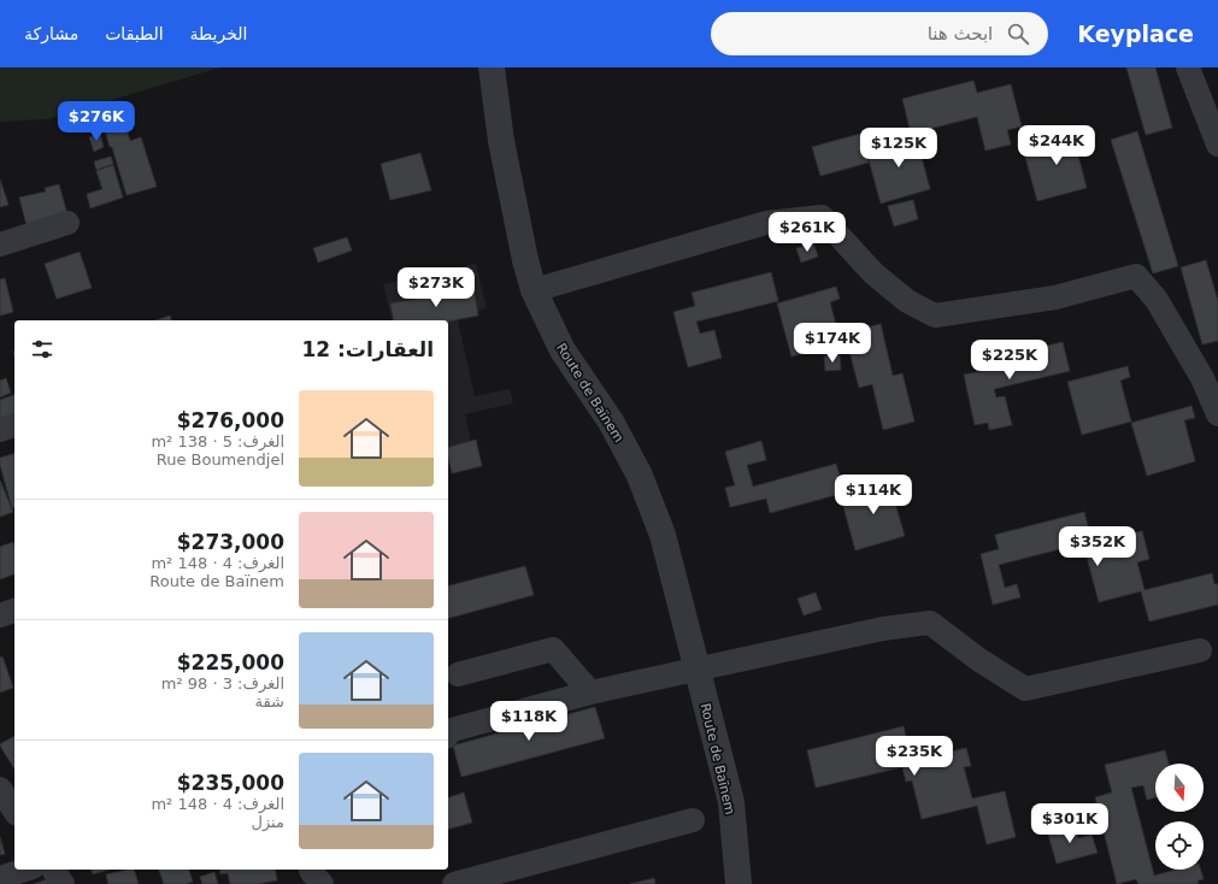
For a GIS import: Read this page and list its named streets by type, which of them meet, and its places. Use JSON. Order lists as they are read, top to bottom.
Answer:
{
  "streets": {
    "street": ["Route de Baïnem"]
  },
  "north": "bottom",
  "page": {
    "header": "Keyplace",
    "search": "ابحث هنا",
    "nav": ["الخريطة", "الطبقات", "مشاركة"],
    "price": [
      "$276K",
      "$244K",
      "$125K",
      "$261K",
      "$273K",
      "$174K",
      "$225K",
      "$114K",
      "$352K",
      "$118K",
      "$235K",
      "$301K"
    ],
    "heading": "العقارات: 12",
    "list": [
      {
        "name": "$276,000",
        "note": "الغرف: 5 · 138 m² · Rue Boumendjel"
      },
      {
        "name": "$273,000",
        "note": "الغرف: 4 · 148 m² · Route de Baïnem"
      },
      {
        "name": "$225,000",
        "note": "الغرف: 3 · 98 m² · شقة"
      },
      {
        "name": "$235,000",
        "note": "الغرف: 4 · 148 m² · منزل"
      }
    ]
  }
}
